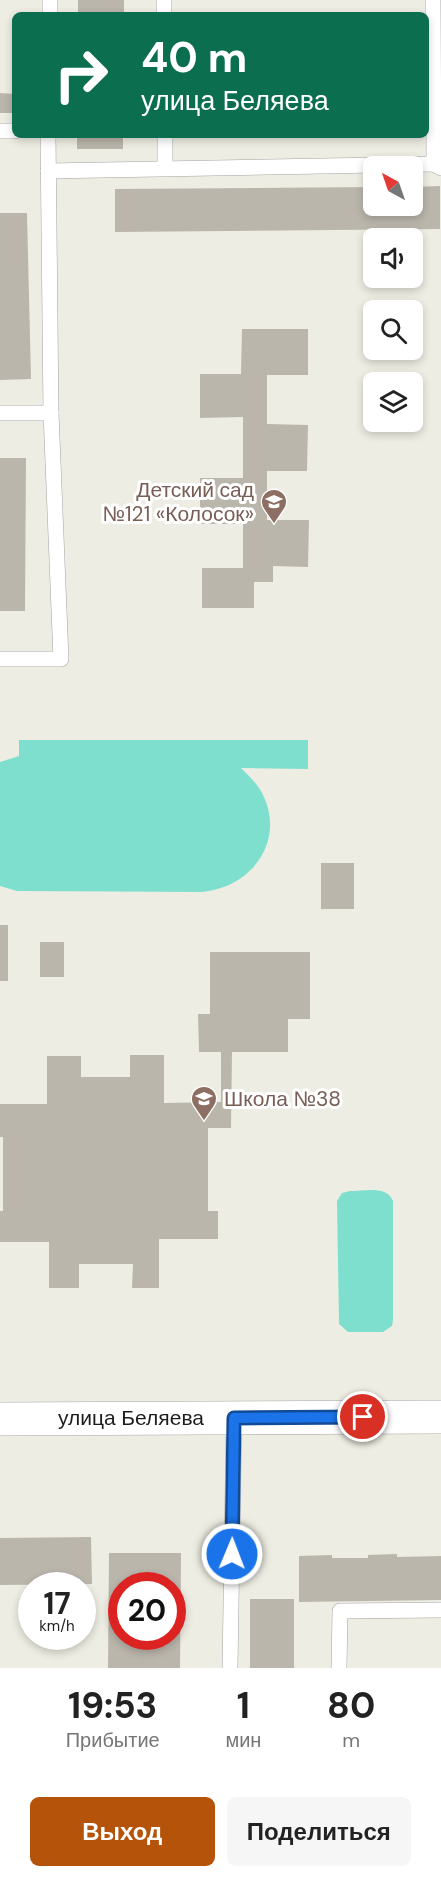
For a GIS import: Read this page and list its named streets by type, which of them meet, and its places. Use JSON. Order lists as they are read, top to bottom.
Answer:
{
  "streets": {
    "street": ["улица Беляева"]
  },
  "places": {
    "school or university": ["Детский сад №121 «Колосок»", "Школа №38"]
  },
  "north": "top left",
  "page": {
    "turn": ["40 m", "улица Беляева"],
    "speed": "17 km/h",
    "limit": "20",
    "eta": [
      "19:53",
      "Прибытие",
      "1",
      "мин",
      "80",
      "m"
    ],
    "buttons": ["Выход", "Поделиться"]
  }
}
